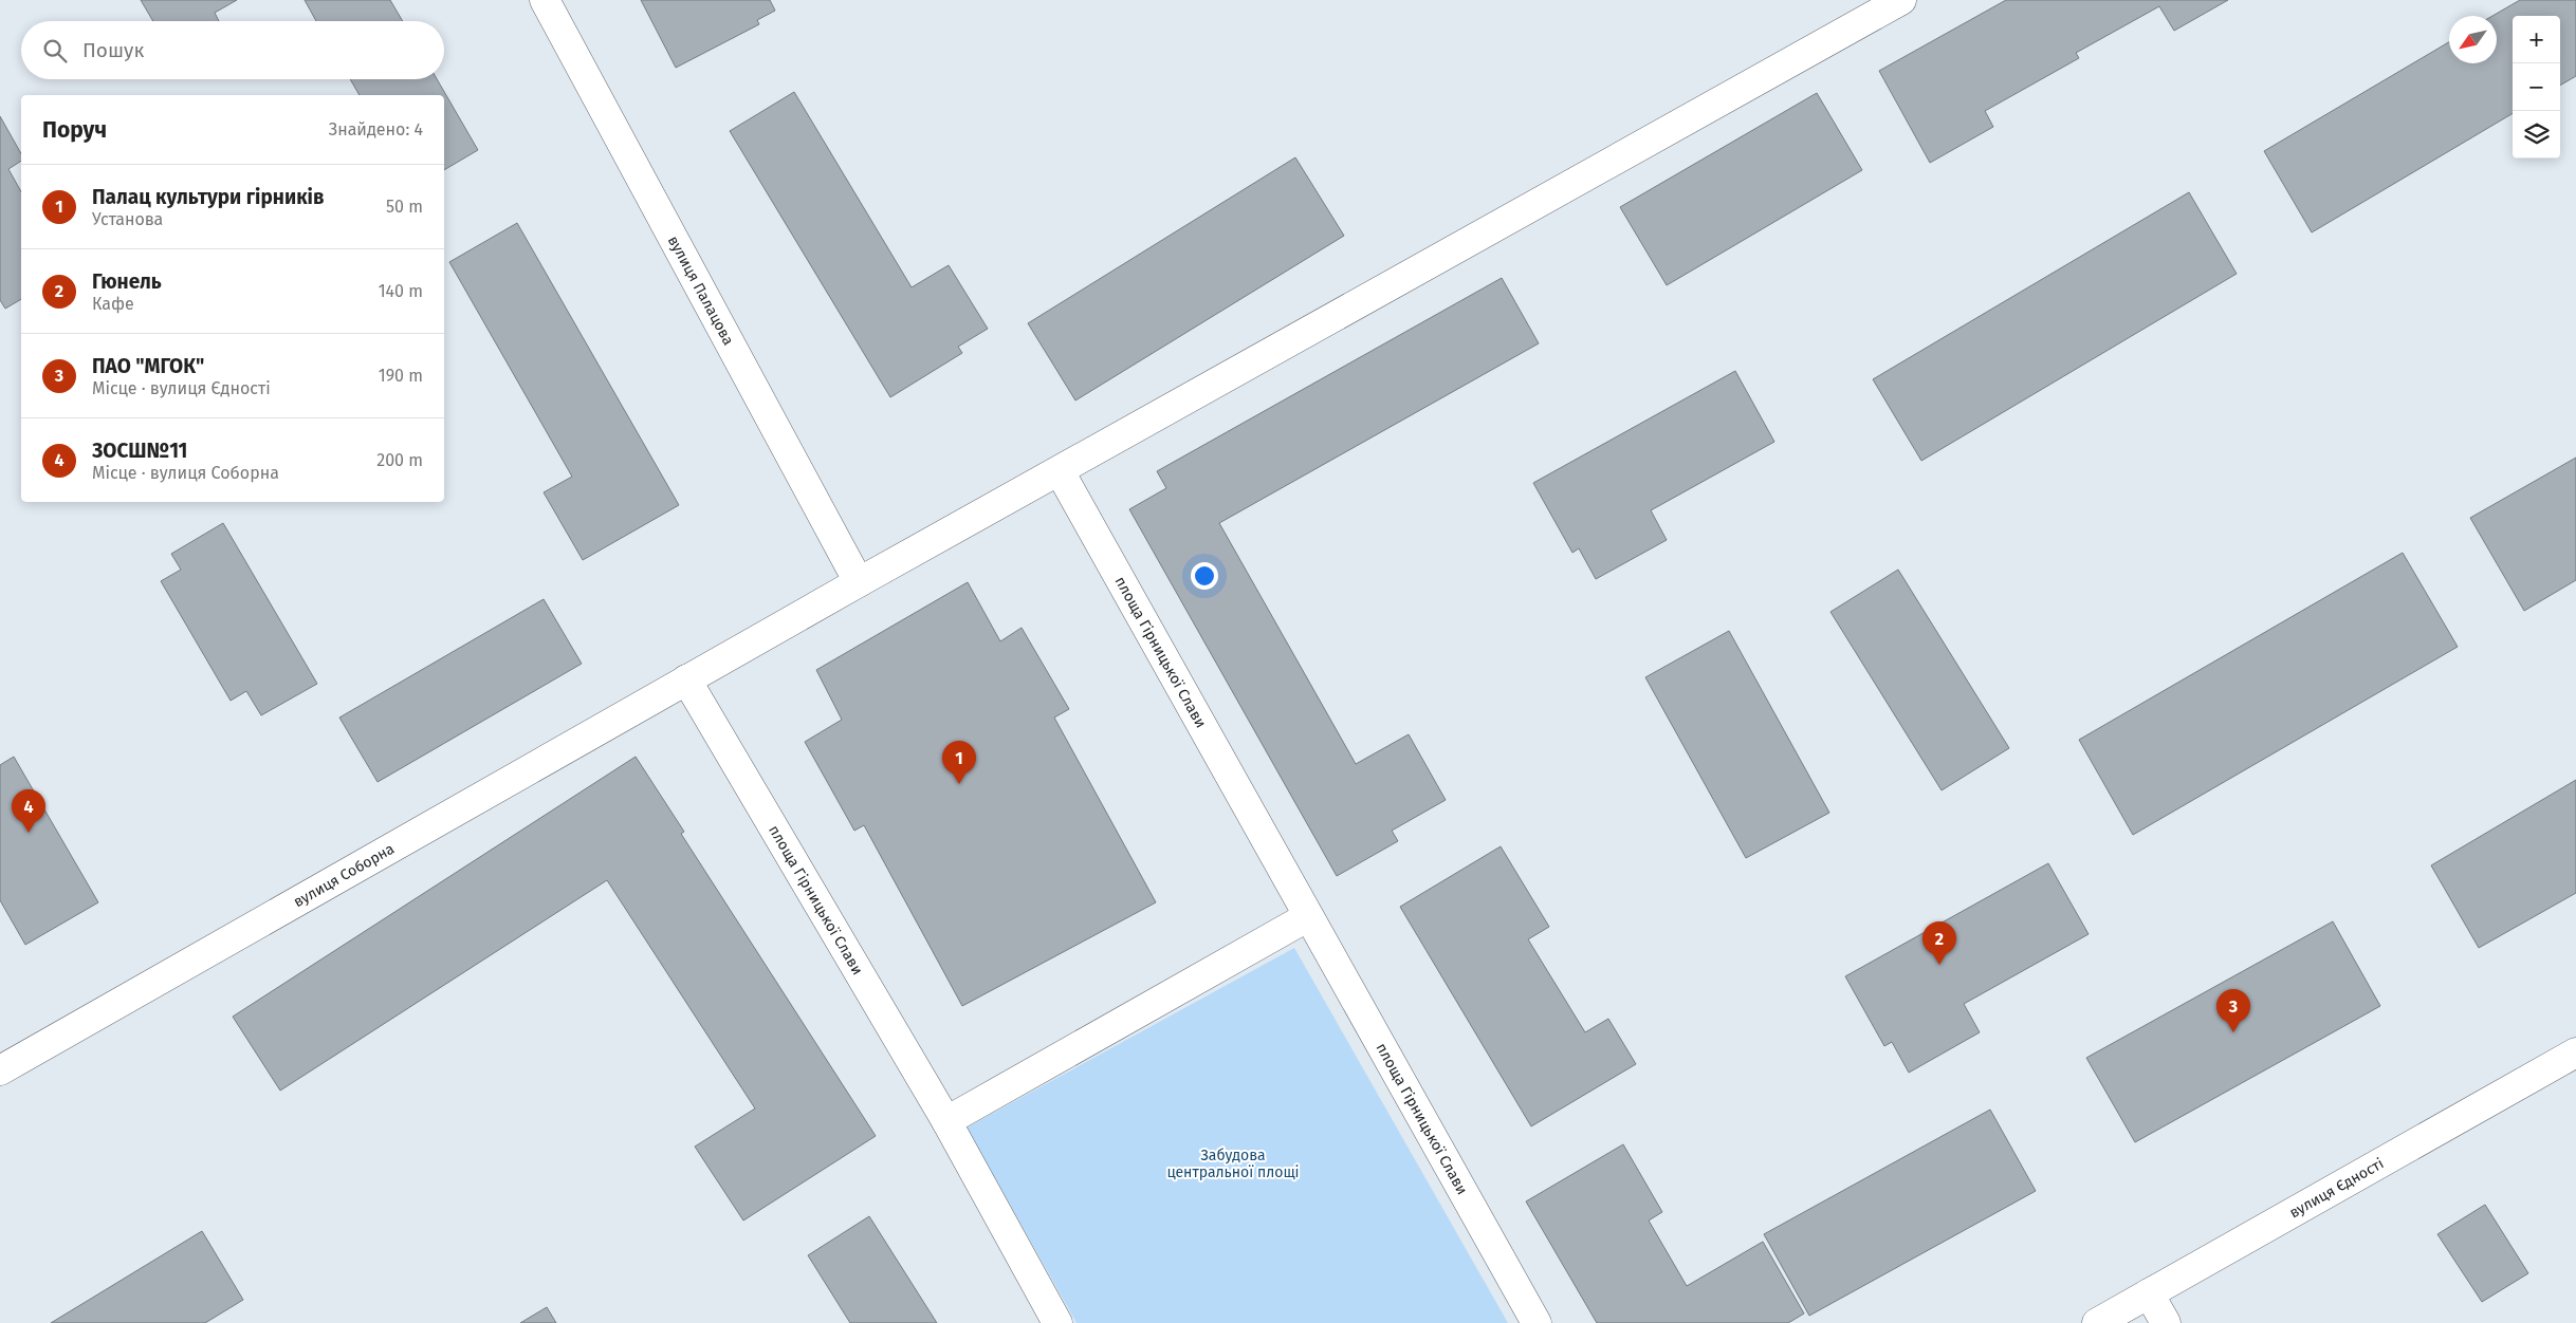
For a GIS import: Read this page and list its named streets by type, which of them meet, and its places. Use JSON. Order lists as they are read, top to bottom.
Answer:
{
  "streets": {
    "street": [
      "вулиця Палацова",
      "площа Гірницької Слави",
      "вулиця Соборна",
      "вулиця Єдності"
    ]
  },
  "crossings": [
    ["вулиця Палацова", "вулиця Соборна"],
    ["площа Гірницької Слави", "вулиця Соборна"]
  ],
  "parks": ["Забудова центральної площі"],
  "north": "bottom left",
  "page": {
    "map_buttons": ["+", "−"],
    "search": "Пошук",
    "heading": ["Поруч", "Знайдено: 4"],
    "list": [
      {
        "mark": "1",
        "name": "Палац культури гірників",
        "note": "Установа",
        "value": "50 m"
      },
      {
        "mark": "2",
        "name": "Гюнель",
        "note": "Кафе",
        "value": "140 m"
      },
      {
        "mark": "3",
        "name": "ПАО \"МГОК\"",
        "note": "Місце · вулиця Єдності",
        "value": "190 m"
      },
      {
        "mark": "4",
        "name": "ЗОСШ№11",
        "note": "Місце · вулиця Соборна",
        "value": "200 m"
      }
    ],
    "pins": [
      "1",
      "4",
      "2",
      "3"
    ]
  }
}
